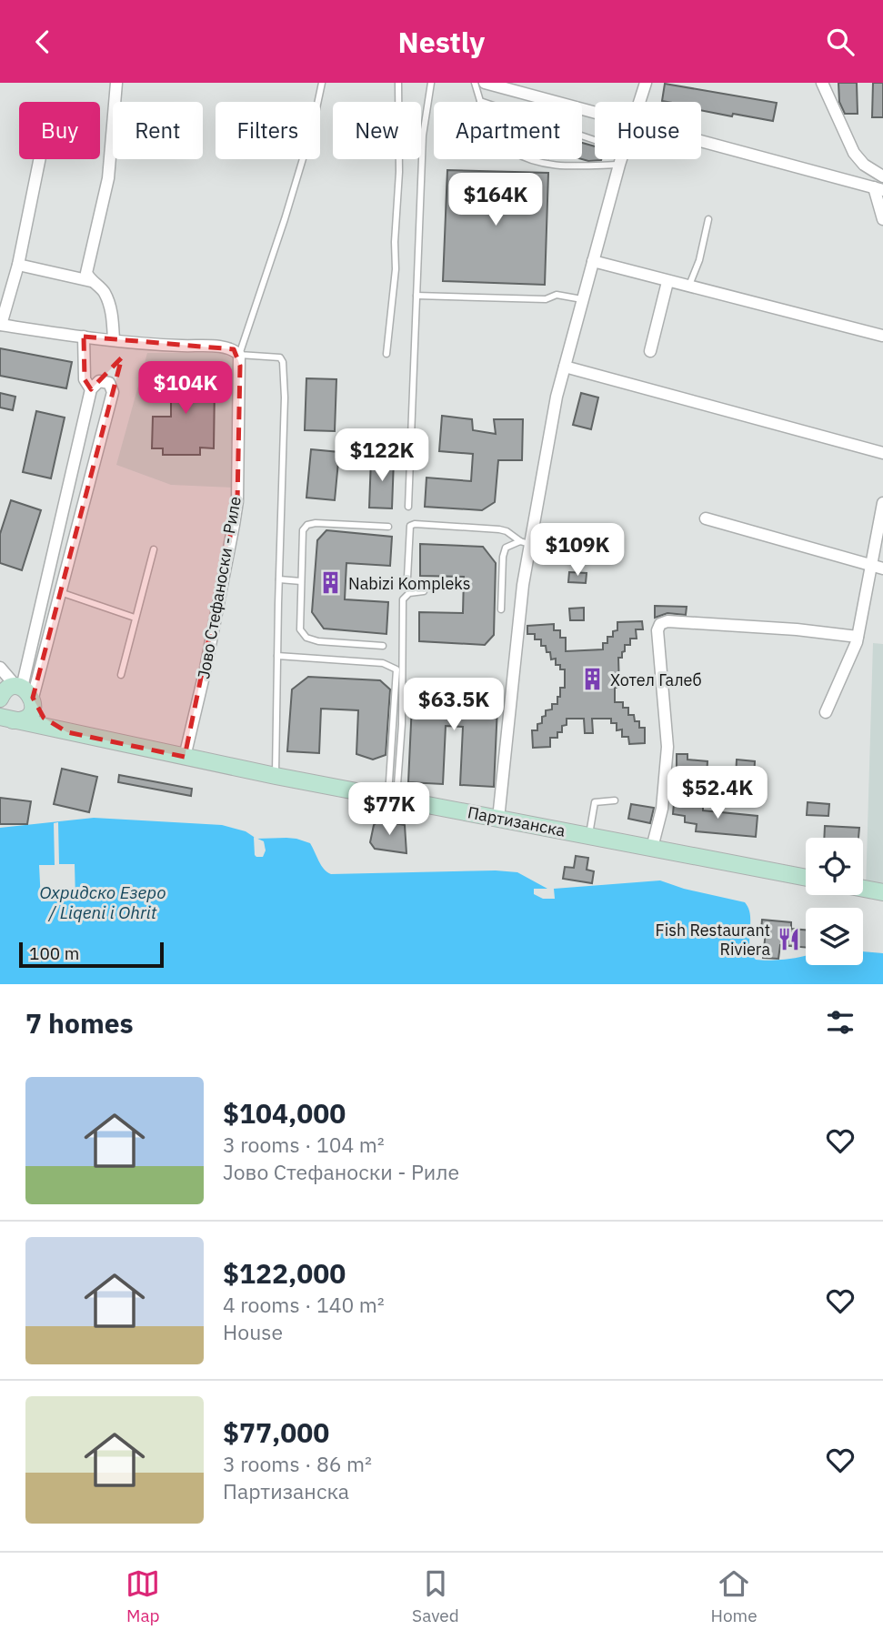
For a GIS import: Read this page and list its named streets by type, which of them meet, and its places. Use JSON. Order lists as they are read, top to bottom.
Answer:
{
  "streets": {
    "main road": ["Партизанска"],
    "street": ["Јово Стефаноски - Риле"]
  },
  "crossings": [
    ["Јово Стефаноски - Риле", "Партизанска"]
  ],
  "water": ["Охридско Езеро / Liqeni i Ohrit"],
  "places": {
    "building": ["Nabizi Kompleks", "Хотел Галеб"],
    "restaurant": ["Fish Restaurant Riviera"]
  },
  "scale_bar": "100 m",
  "page": {
    "header": "Nestly",
    "chip": [
      "Buy",
      "Rent",
      "Filters",
      "New",
      "Apartment",
      "House"
    ],
    "price": [
      "$164K",
      "$104K",
      "$122K",
      "$109K",
      "$63.5K",
      "$52.4K",
      "$77K"
    ],
    "scale": "100 m",
    "heading": "7 homes",
    "list": [
      {
        "name": "$104,000",
        "note": "3 rooms · 104 m² · Јово Стефаноски - Риле"
      },
      {
        "name": "$122,000",
        "note": "4 rooms · 140 m² · House"
      },
      {
        "name": "$77,000",
        "note": "3 rooms · 86 m² · Партизанска"
      }
    ],
    "tabs": ["Map", "Saved", "Home"]
  }
}
